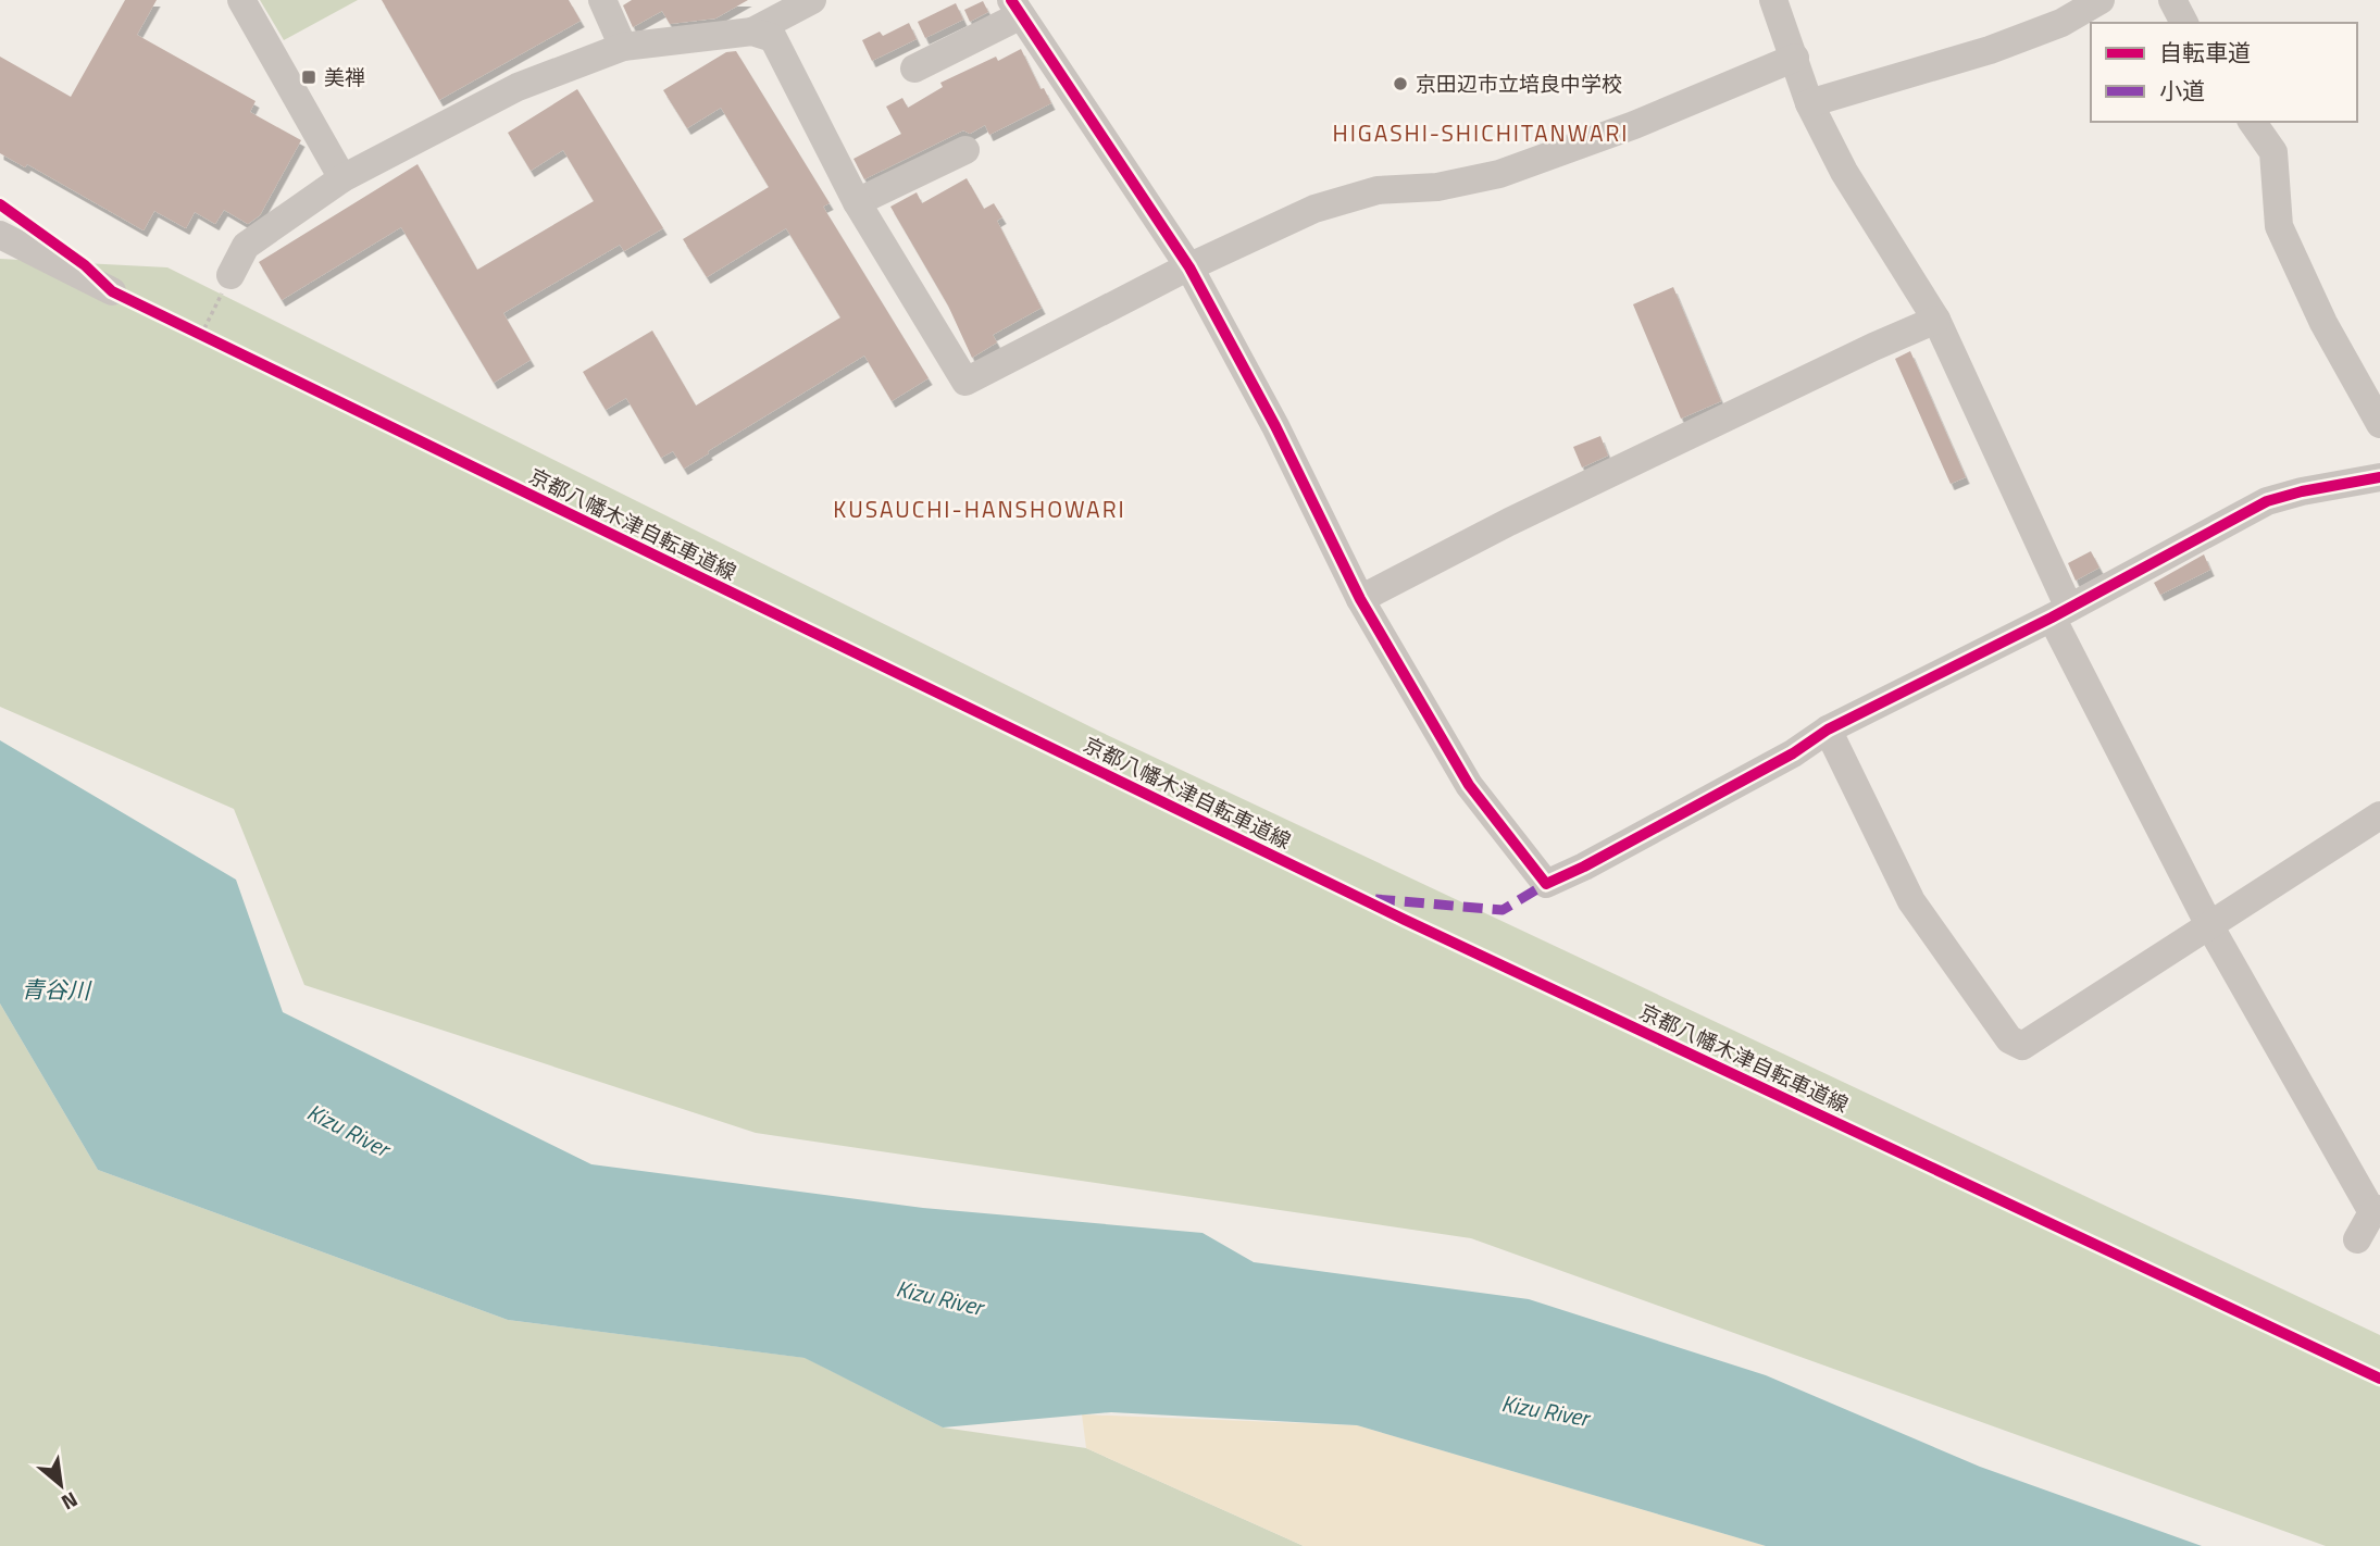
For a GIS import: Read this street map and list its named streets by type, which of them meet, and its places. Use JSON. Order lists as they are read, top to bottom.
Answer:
{
  "streets": {
    "cycle path": ["京都八幡木津自転車道線"]
  },
  "districts": ["HIGASHI-SHICHITANWARI", "KUSAUCHI-HANSHOWARI"],
  "water": ["青谷川", "Kizu River"],
  "places": {
    "transit": ["美禅"],
    "other": ["京田辺市立培良中学校"]
  },
  "legend": ["自転車道", "小道"],
  "north": "bottom right"
}
